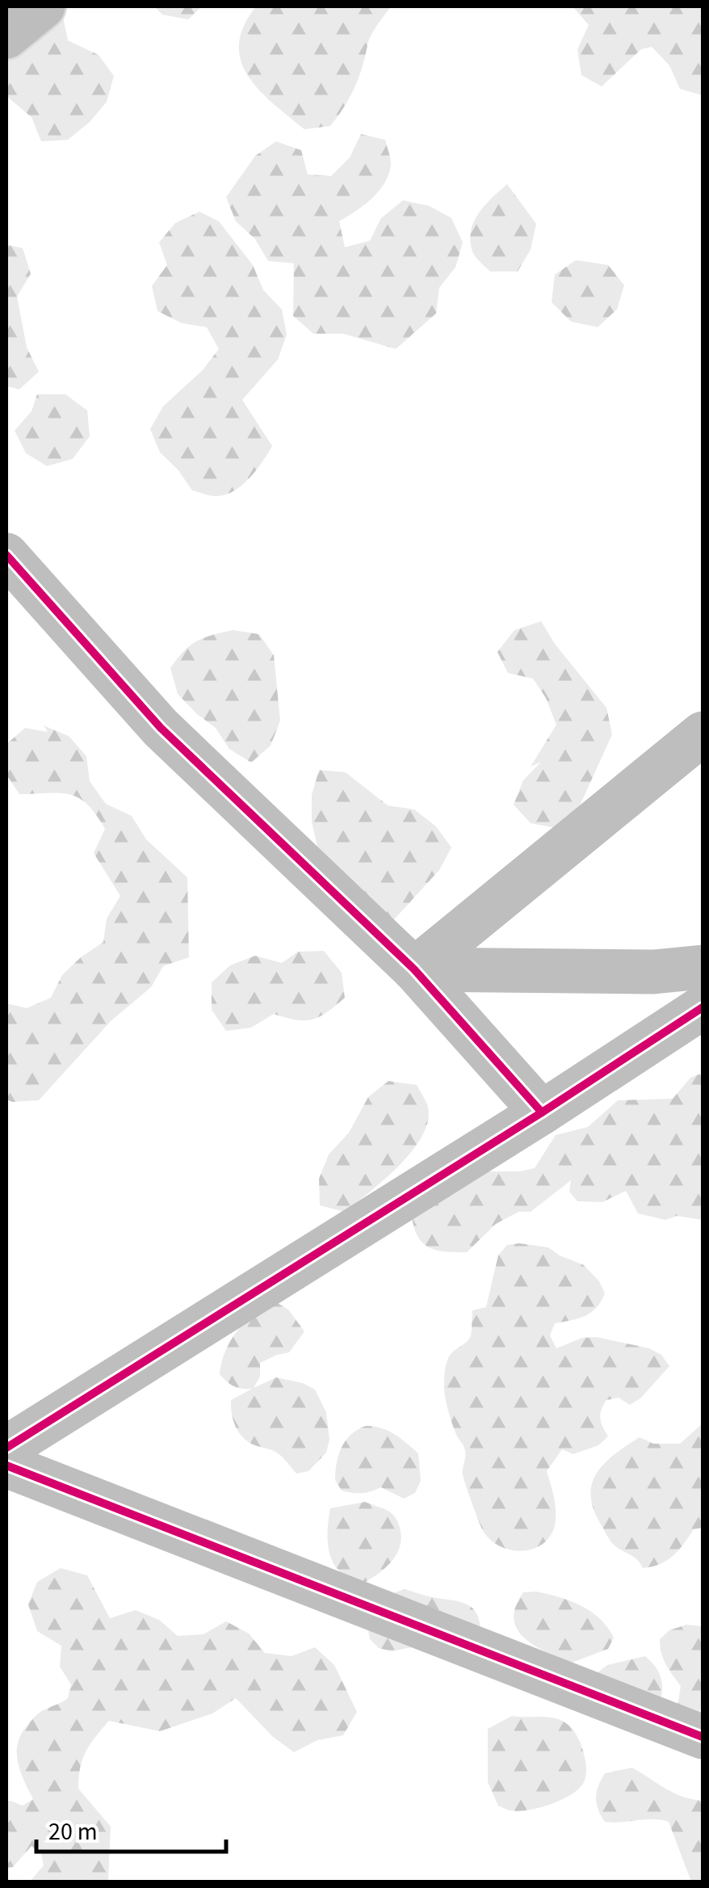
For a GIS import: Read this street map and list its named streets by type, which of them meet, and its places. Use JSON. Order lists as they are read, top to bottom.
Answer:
{
  "scale_bar": "20 m"
}
